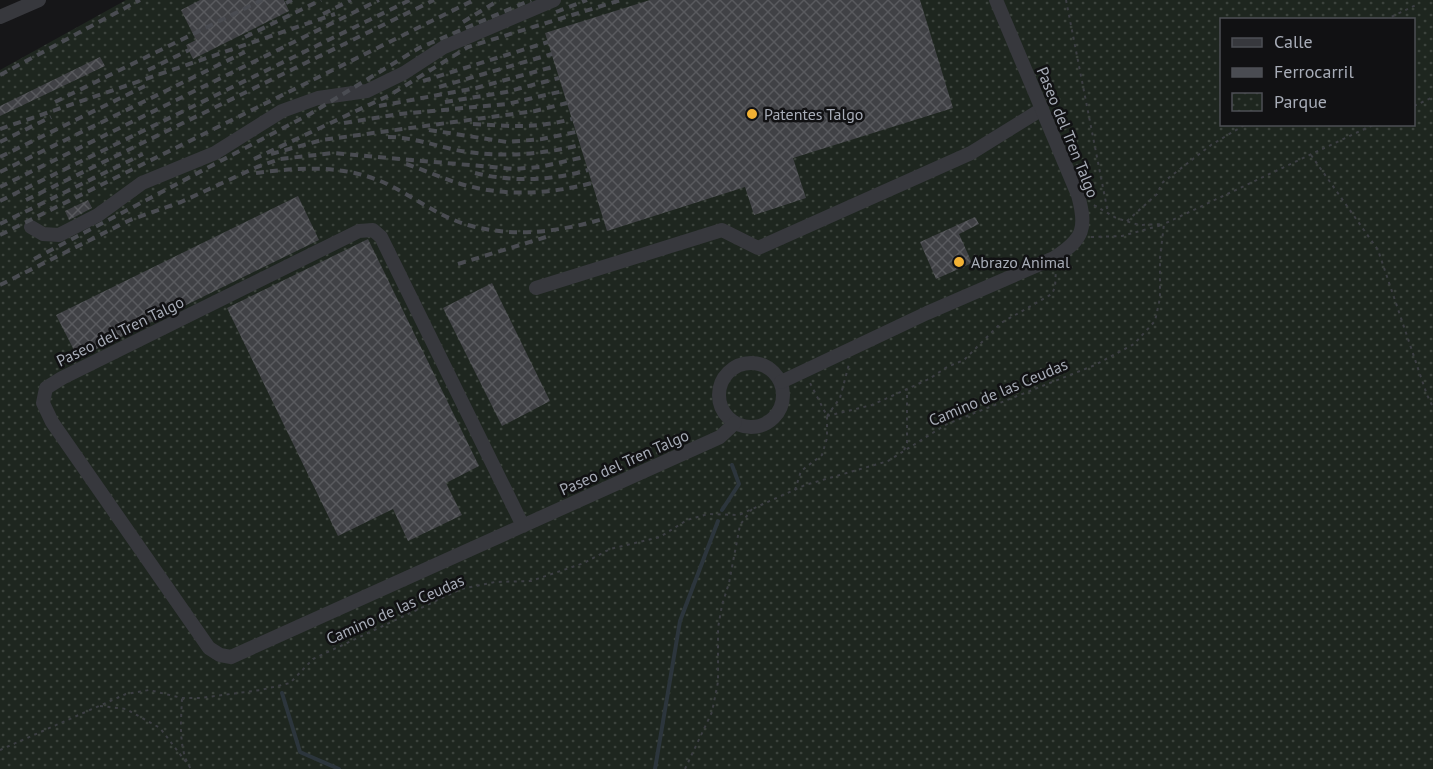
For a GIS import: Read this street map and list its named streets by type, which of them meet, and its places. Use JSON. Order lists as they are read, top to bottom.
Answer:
{
  "streets": {
    "street": ["Paseo del Tren Talgo"],
    "path": ["Camino de las Ceudas"]
  },
  "places": ["Patentes Talgo", "Abrazo Animal"],
  "legend": ["Calle", "Ferrocarril", "Parque"]
}
